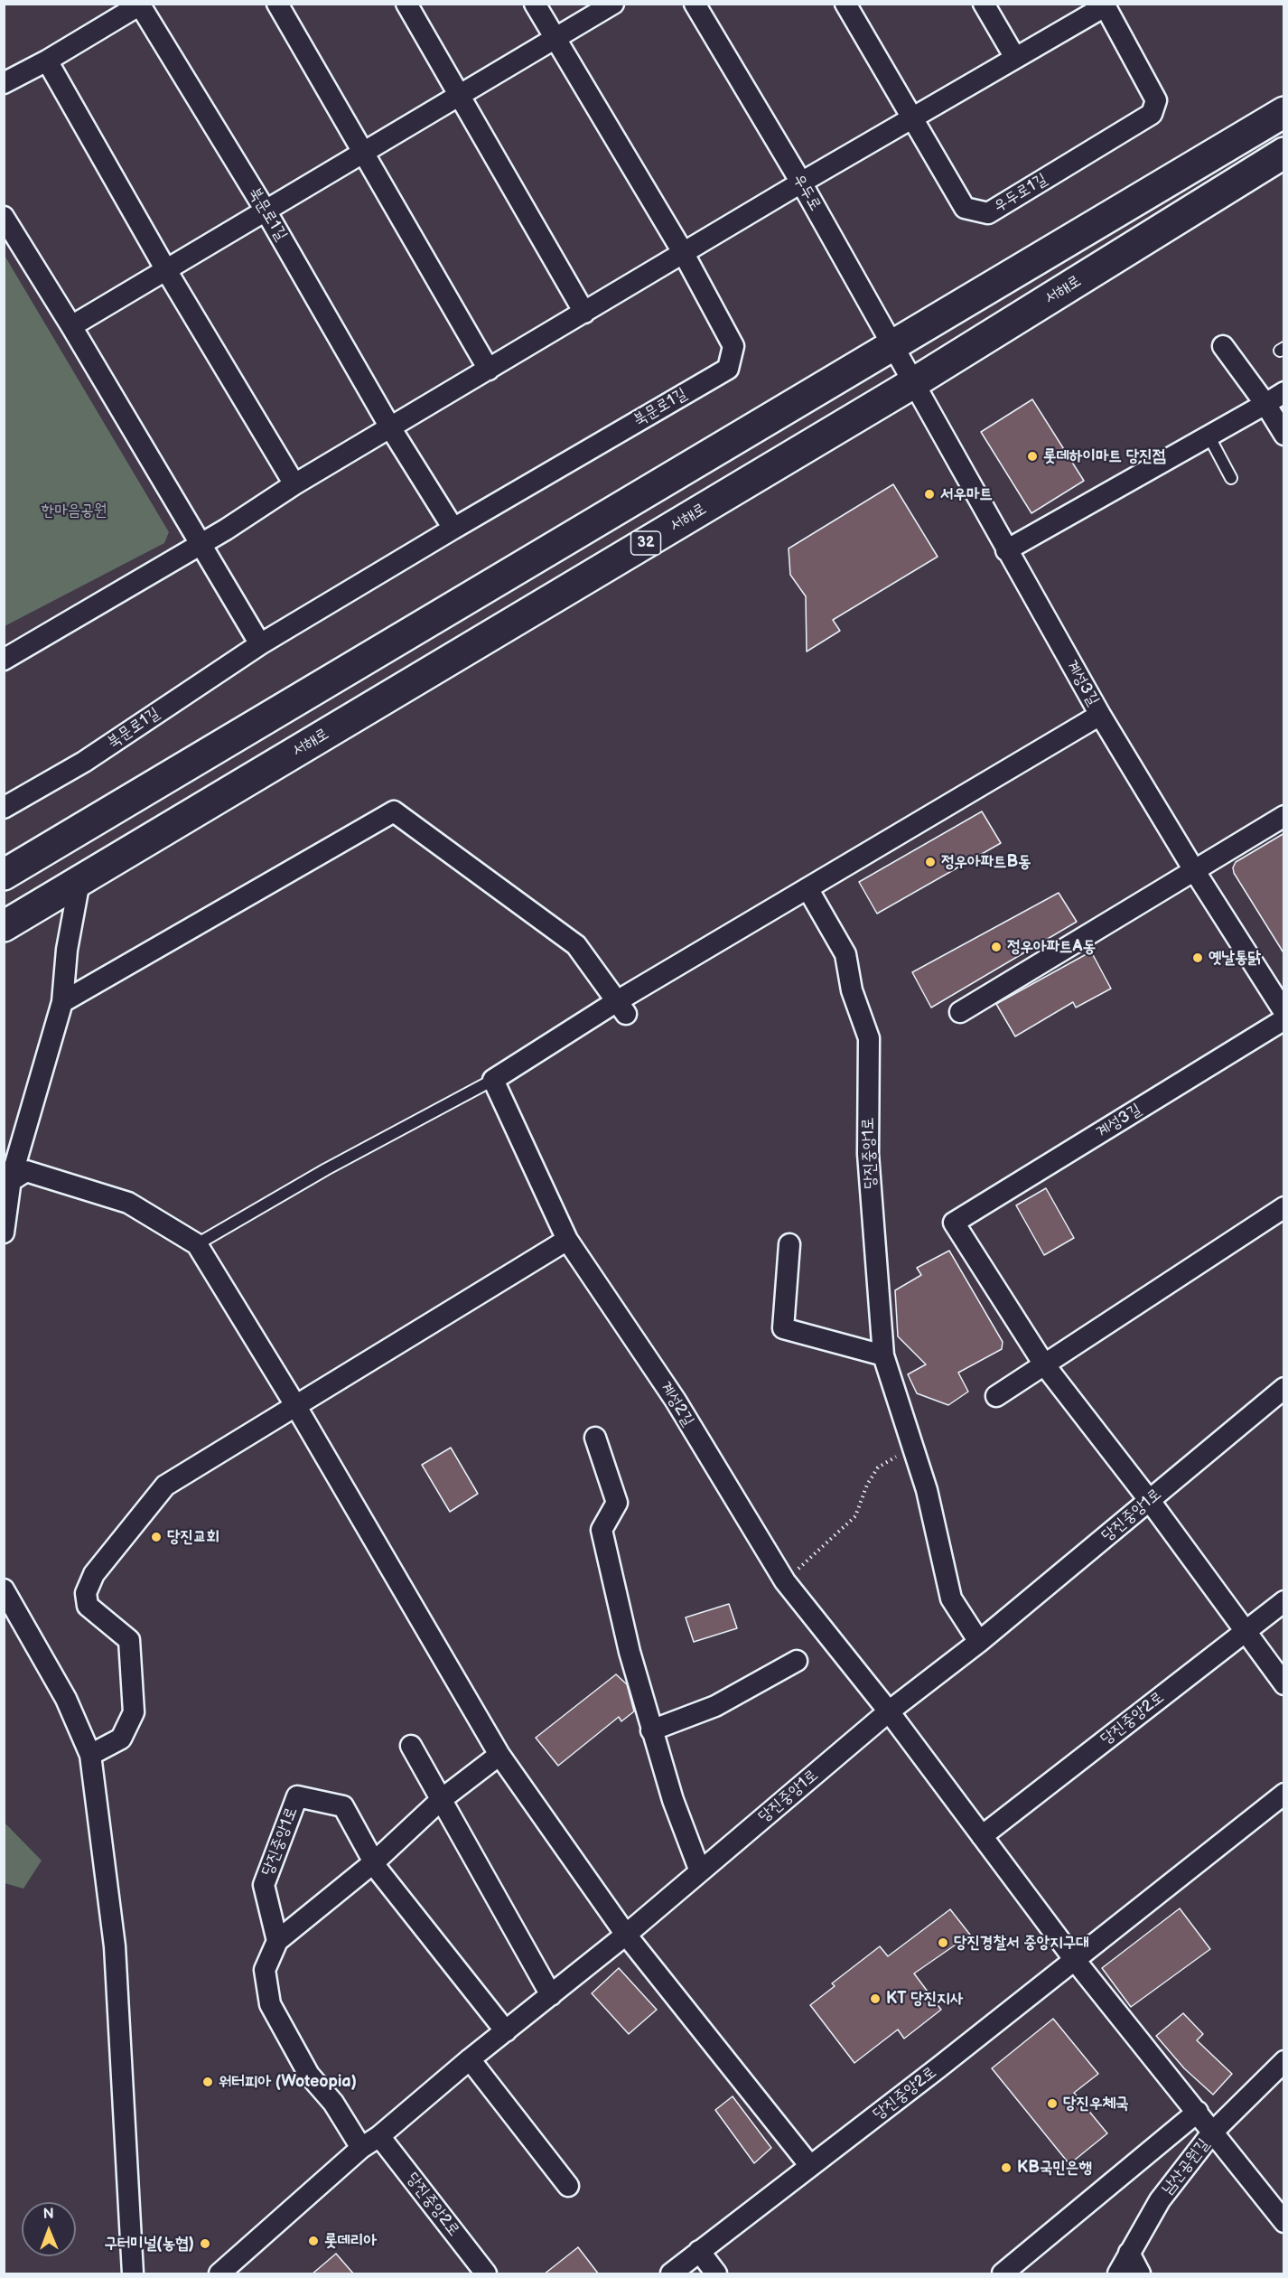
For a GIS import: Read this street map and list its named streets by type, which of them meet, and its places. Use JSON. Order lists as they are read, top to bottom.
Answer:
{
  "streets": {
    "main road": ["서해로", "32"],
    "street": [
      "우두로",
      "우두로1길",
      "북문로1길",
      "계성3길",
      "당진중앙1로",
      "계성2길",
      "당진중앙2로",
      "남산공원길"
    ]
  },
  "crossings": [
    ["우두로", "서해로"],
    ["우두로", "계성3길"],
    ["서해로", "계성3길"],
    ["당진중앙1로", "계성2길"],
    ["당진중앙1로", "당진중앙2로"]
  ],
  "parks": ["한마음공원"],
  "places": [
    "롯데하이마트 당진점",
    "서우마트",
    "정우아파트B동",
    "정우아파트A동",
    "옛날통닭",
    "당진교회",
    "당진경찰서 중앙지구대",
    "KT 당진지사",
    "워터피아 (Woteopia)",
    "당진우체국",
    "KB국민은행",
    "롯데리아",
    "구터미널(농협)"
  ],
  "north": "top"
}
